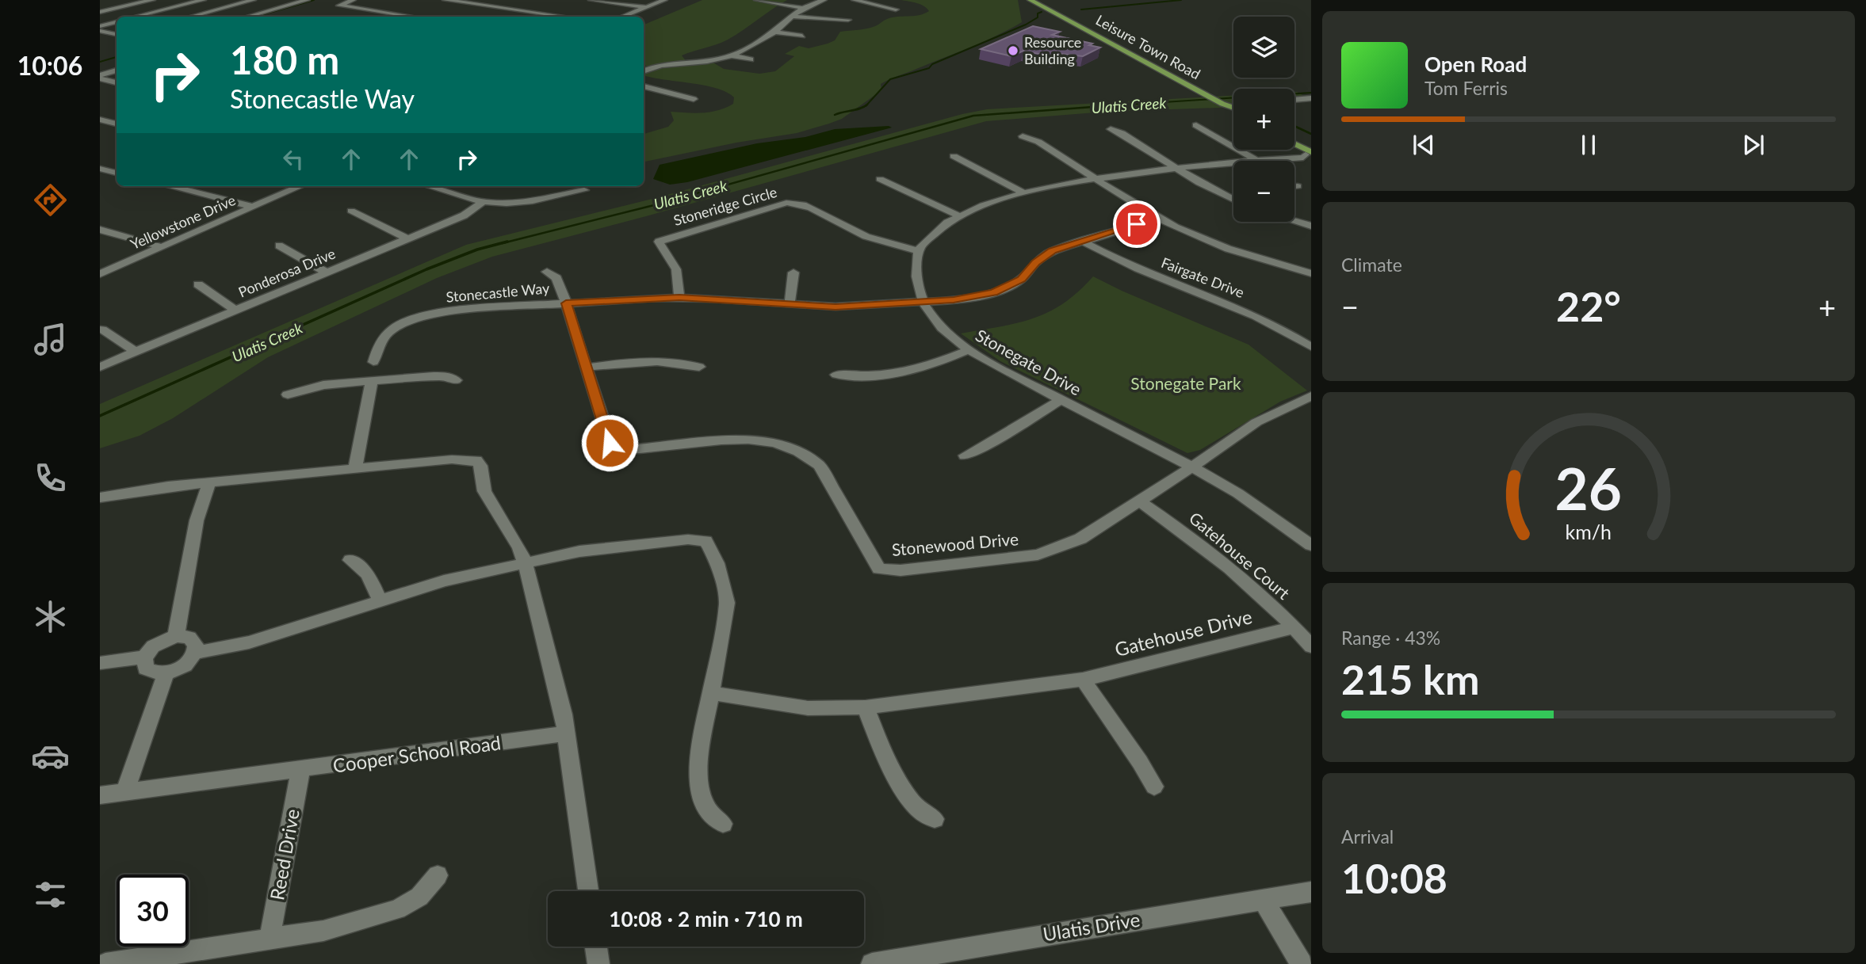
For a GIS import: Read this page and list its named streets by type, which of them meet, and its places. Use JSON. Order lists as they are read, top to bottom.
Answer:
{
  "streets": {
    "main road": ["Leisure Town Road"],
    "street": [
      "Stoneridge Circle",
      "Yellowstone Drive",
      "Ponderosa Drive",
      "Fairgate Drive",
      "Stonecastle Way",
      "Stonegate Drive",
      "Stonewood Drive",
      "Gatehouse Court",
      "Gatehouse Drive",
      "Cooper School Road",
      "Reed Drive",
      "Ulatis Drive"
    ]
  },
  "crossings": [
    ["Stoneridge Circle", "Stonecastle Way"],
    ["Stoneridge Circle", "Stonegate Drive"],
    ["Fairgate Drive", "Stonecastle Way"],
    ["Stonecastle Way", "Stonegate Drive"],
    ["Stonecastle Way", "Stonewood Drive"],
    ["Stonegate Drive", "Stonewood Drive"],
    ["Stonewood Drive", "Gatehouse Court"],
    ["Gatehouse Court", "Gatehouse Drive"],
    ["Cooper School Road", "Reed Drive"]
  ],
  "water": ["Ulatis Creek"],
  "parks": ["Stonegate Park"],
  "places": ["Resource Building"],
  "page": {
    "tabs": "10:06",
    "map_buttons": ["+", "−"],
    "turn": ["180 m", "Stonecastle Way"],
    "song": ["Open Road", "Tom Ferris"],
    "tile": [
      "Climate",
      ["Range · 43%", "215 km"],
      ["Arrival", "10:08"]
    ],
    "heat": ["−", "22°", "+"],
    "limit": "30",
    "trip": "10:08 · 2 min · 710 m",
    "gauge": ["26", "km/h"]
  }
}
